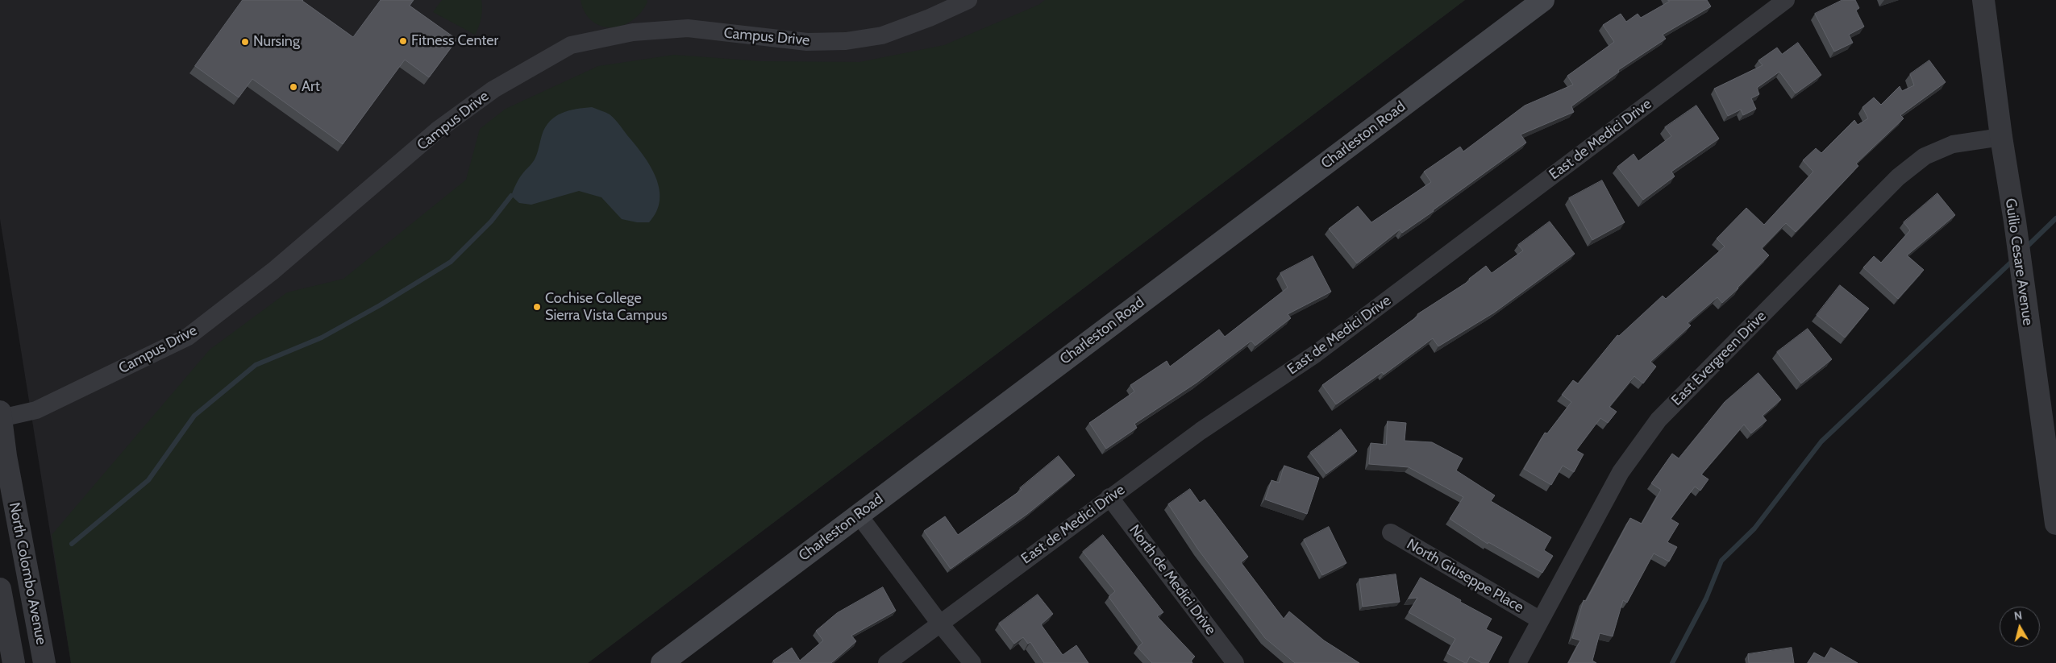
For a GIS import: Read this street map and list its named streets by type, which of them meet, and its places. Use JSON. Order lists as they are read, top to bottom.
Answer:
{
  "streets": {
    "main road": ["Charleston Road"],
    "street": [
      "Campus Drive",
      "East de Medici Drive",
      "Guilio Cesare Avenue",
      "East Evergreen Drive",
      "North Colombo Avenue",
      "North Giuseppe Place",
      "North de Medici Drive"
    ]
  },
  "crossings": [
    ["Campus Drive", "North Colombo Avenue"],
    ["East de Medici Drive", "North de Medici Drive"],
    ["Guilio Cesare Avenue", "East Evergreen Drive"],
    ["East Evergreen Drive", "North Giuseppe Place"]
  ],
  "places": [
    "Fitness Center",
    "Nursing",
    "Art",
    "Cochise College Sierra Vista Campus"
  ],
  "north": "top"
}
